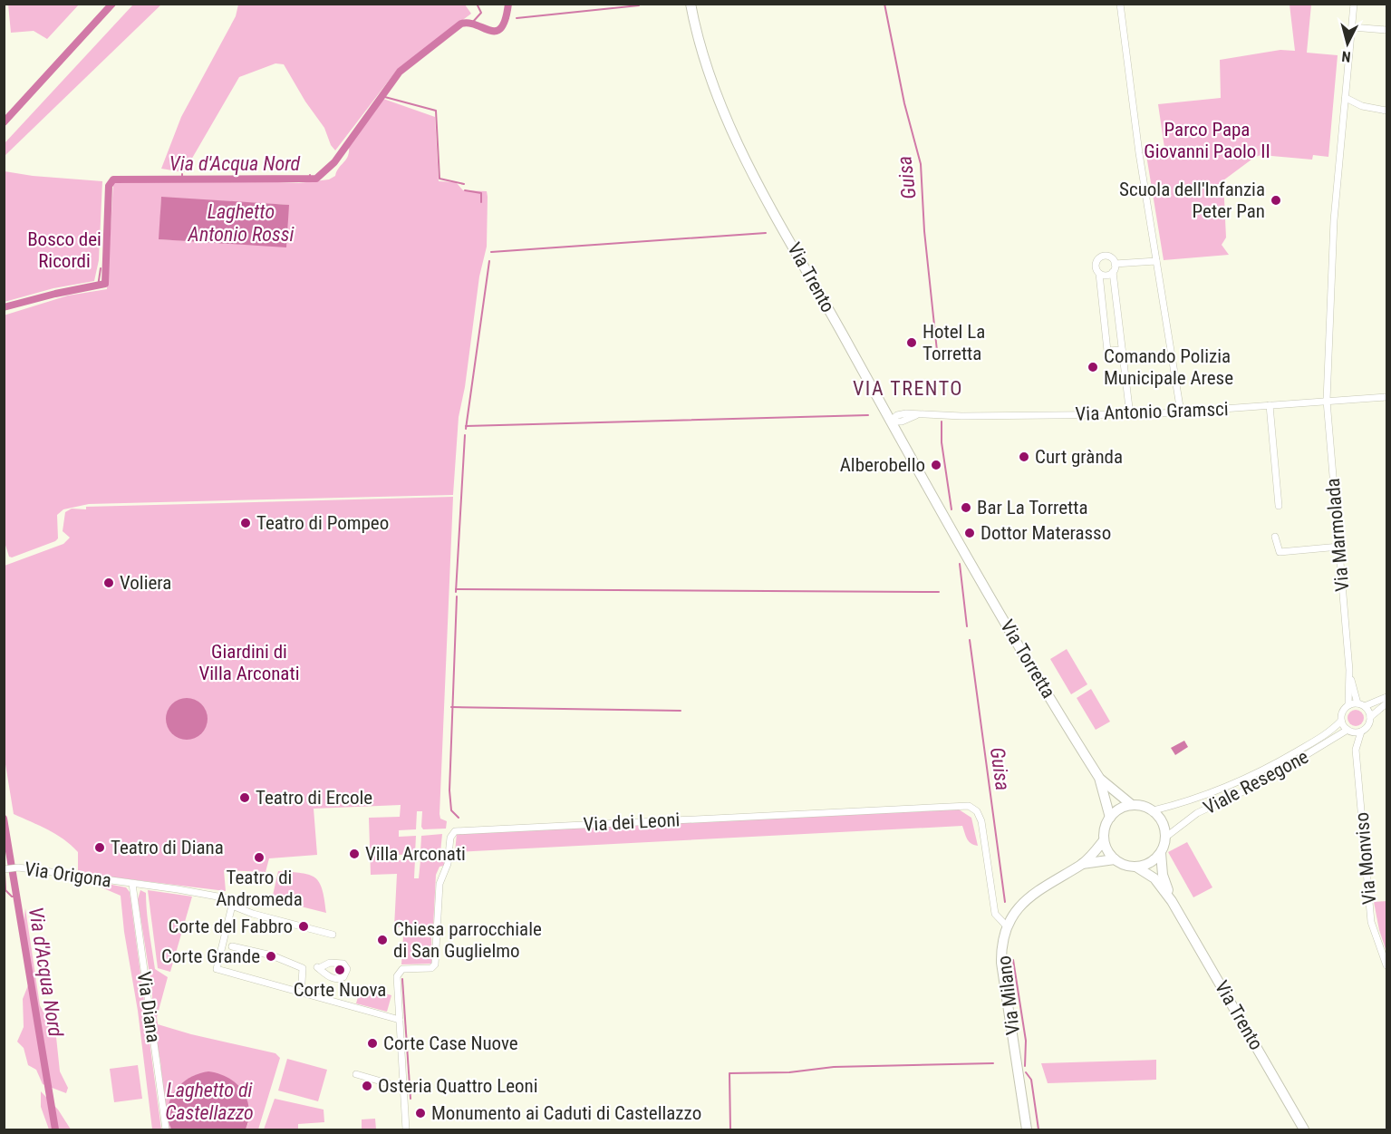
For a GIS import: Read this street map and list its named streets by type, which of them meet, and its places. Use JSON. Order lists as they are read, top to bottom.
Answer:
{
  "streets": {
    "main road": ["Via Trento", "Via Torretta", "Via Milano"],
    "street": [
      "Via Antonio Gramsci",
      "Via Marmolada",
      "Viale Resegone",
      "Via dei Leoni",
      "Via Monviso",
      "Via Origona",
      "Via Diana"
    ]
  },
  "crossings": [
    ["Via Trento", "Via Antonio Gramsci"],
    ["Via Trento", "Via Torretta"],
    ["Via Antonio Gramsci", "Via Marmolada"],
    ["Via Marmolada", "Viale Resegone"],
    ["Via Marmolada", "Via Monviso"],
    ["Via Torretta", "Viale Resegone"],
    ["Viale Resegone", "Via Monviso"],
    ["Via dei Leoni", "Via Milano"],
    ["Via Origona", "Via Diana"]
  ],
  "districts": ["VIA TRENTO"],
  "water": [
    "Via d'Acqua Nord",
    "Guisa",
    "Laghetto Antonio Rossi",
    "Laghetto di Castellazzo"
  ],
  "parks": ["Parco Papa Giovanni Paolo II", "Bosco dei Ricordi", "Giardini di Villa Arconati"],
  "places": [
    "Scuola dell'Infanzia Peter Pan",
    "Hotel La Torretta",
    "Comando Polizia Municipale Arese",
    "Curt grànda",
    "Alberobello",
    "Bar La Torretta",
    "Teatro di Pompeo",
    "Dottor Materasso",
    "Voliera",
    "Teatro di Ercole",
    "Teatro di Diana",
    "Villa Arconati",
    "Teatro di Andromeda",
    "Corte del Fabbro",
    "Chiesa parrocchiale di San Guglielmo",
    "Corte Grande",
    "Corte Nuova",
    "Corte Case Nuove",
    "Osteria Quattro Leoni",
    "Monumento ai Caduti di Castellazzo"
  ],
  "north": "bottom"
}
